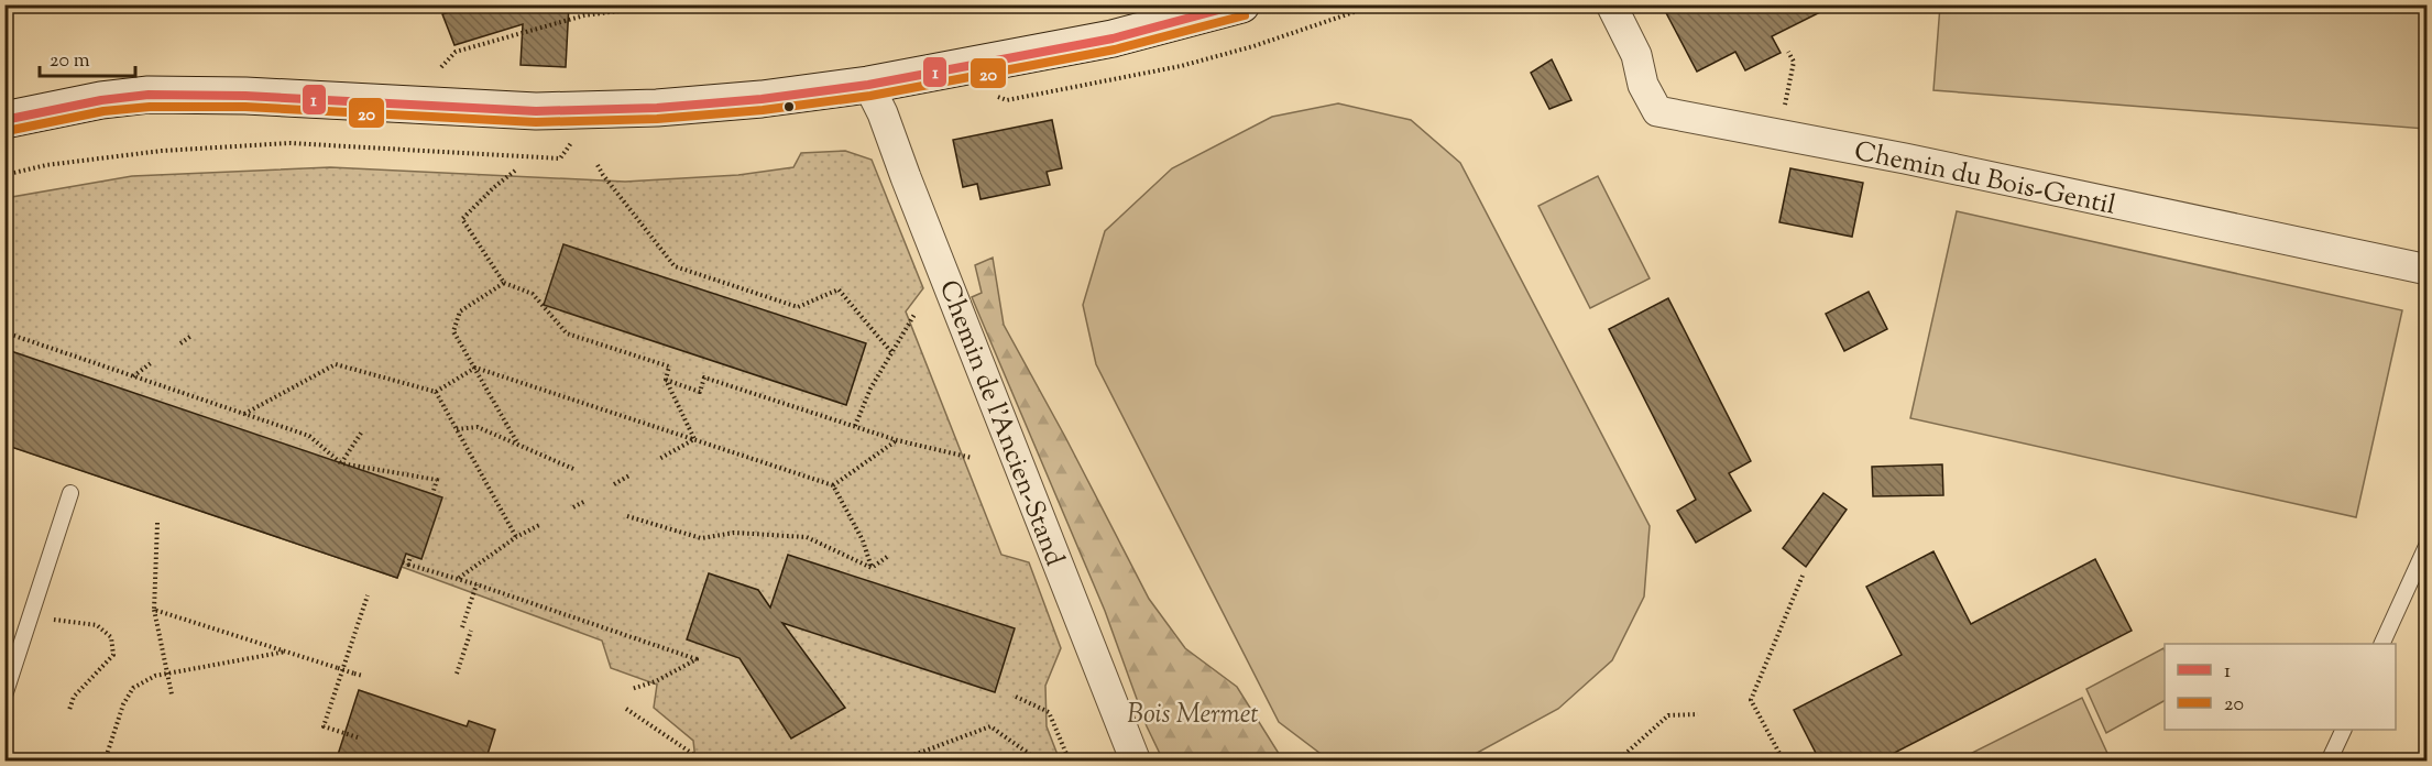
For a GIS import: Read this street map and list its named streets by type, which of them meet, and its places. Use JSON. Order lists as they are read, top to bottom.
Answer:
{
  "streets": {
    "street": ["Chemin du Bois-Gentil", "Chemin de l'Ancien-Stand"]
  },
  "parks": ["Bois Mermet"],
  "lines": ["transit line 1", "transit line 20"],
  "legend": ["1", "20"],
  "scale_bar": "20 m"
}
